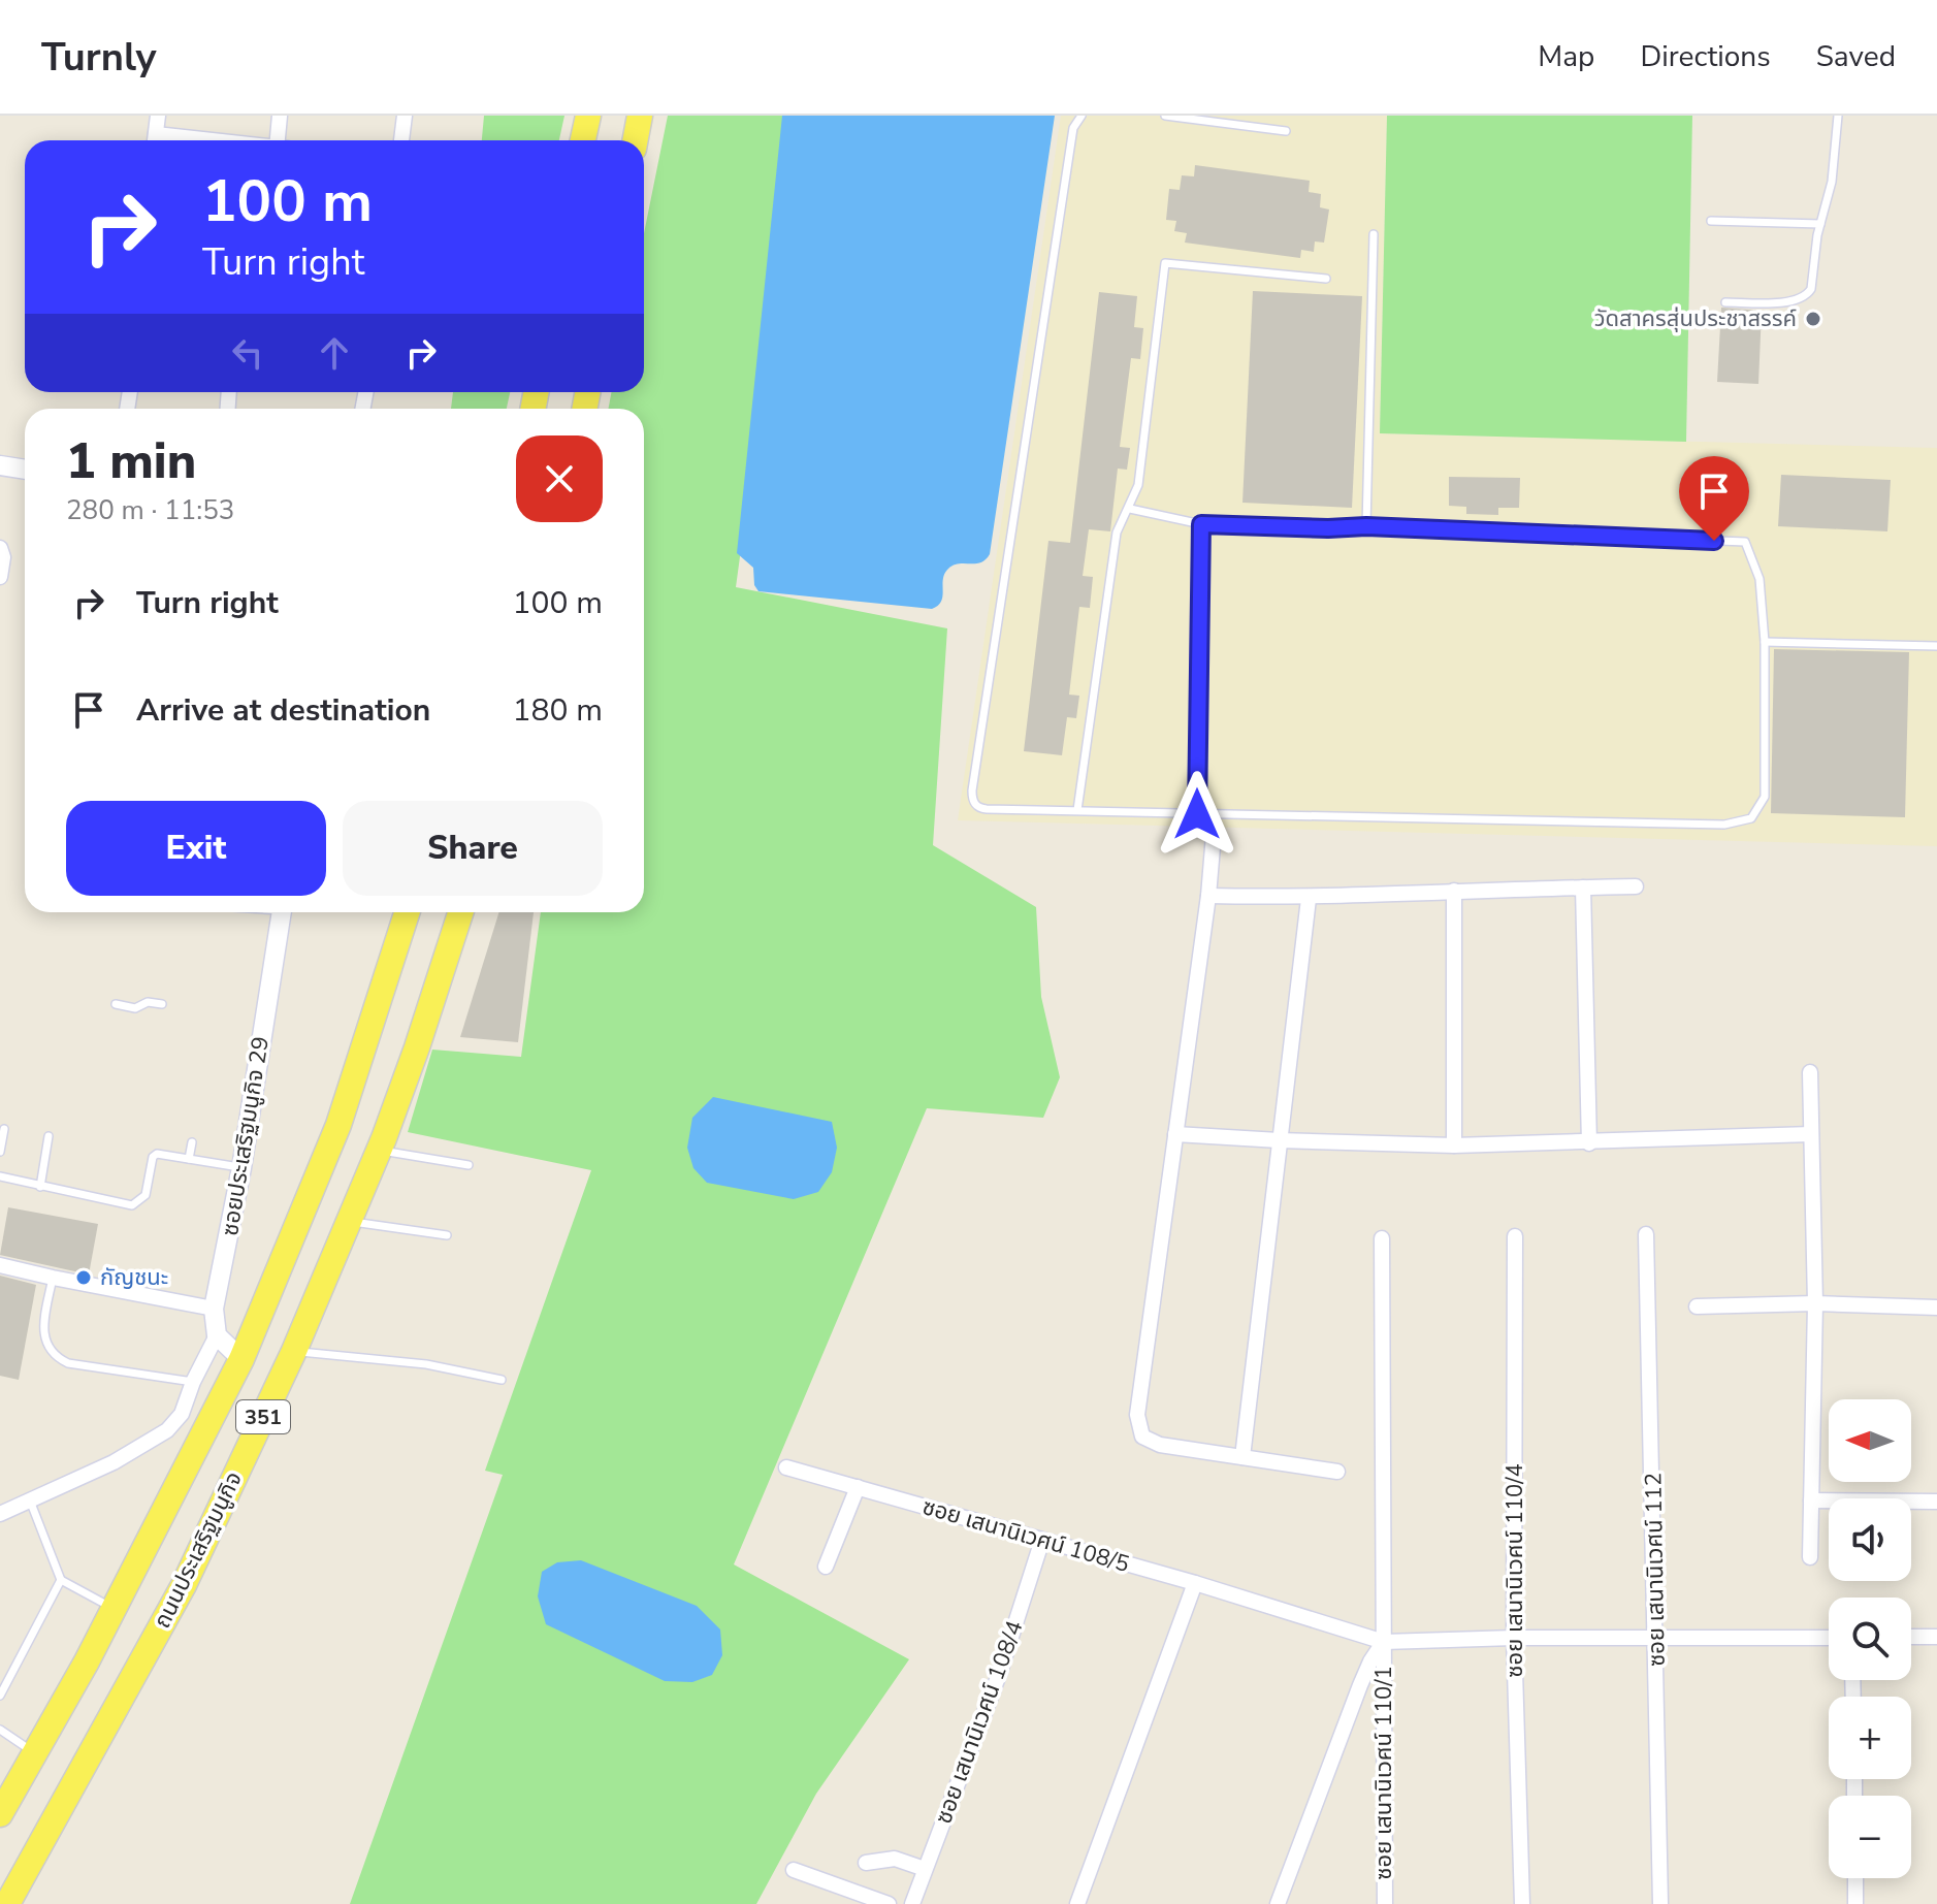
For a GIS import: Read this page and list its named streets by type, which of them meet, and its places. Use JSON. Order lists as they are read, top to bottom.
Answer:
{
  "streets": {
    "main road": ["351", "ถนนประเสริฐมนูกิจ"],
    "street": [
      "ซอยประเสริฐมนูกิจ 29",
      "ซอย เสนานิเวศน์ 108/5",
      "ซอย เสนานิเวศน์ 112",
      "ซอย เสนานิเวศน์ 110/4",
      "ซอย เสนานิเวศน์ 108/4",
      "ซอย เสนานิเวศน์ 110/1"
    ]
  },
  "crossings": [
    ["ซอย เสนานิเวศน์ 108/5", "ซอย เสนานิเวศน์ 112"],
    ["ซอย เสนานิเวศน์ 108/5", "ซอย เสนานิเวศน์ 110/4"],
    ["ซอย เสนานิเวศน์ 108/5", "ซอย เสนานิเวศน์ 108/4"],
    ["ซอย เสนานิเวศน์ 108/5", "ซอย เสนานิเวศน์ 110/1"]
  ],
  "places": ["วัดสาครสุ่นประชาสรรค์", "กัญชนะ"],
  "north": "left",
  "page": {
    "header": "Turnly",
    "nav": ["Map", "Directions", "Saved"],
    "turn": ["100 m", "Turn right"],
    "heading": ["1 min", "280 m · 11:53"],
    "list": [
      {
        "name": "Turn right",
        "value": "100 m"
      },
      {
        "name": "Arrive at destination",
        "value": "180 m"
      }
    ],
    "buttons": ["Exit", "Share"],
    "map_buttons": ["+", "−"]
  }
}
